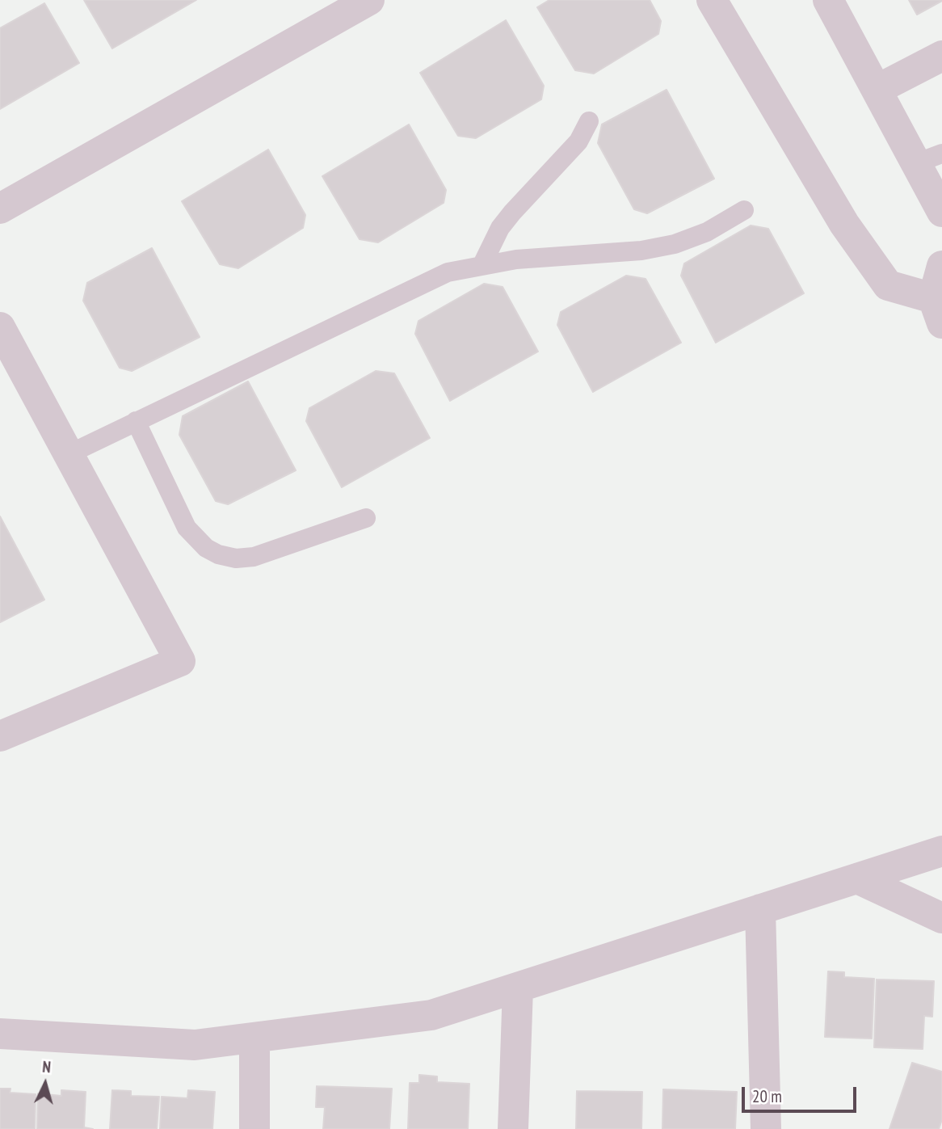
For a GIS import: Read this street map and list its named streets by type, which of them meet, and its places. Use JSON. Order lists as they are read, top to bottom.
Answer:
{
  "scale_bar": "20 m",
  "north": "top"
}
